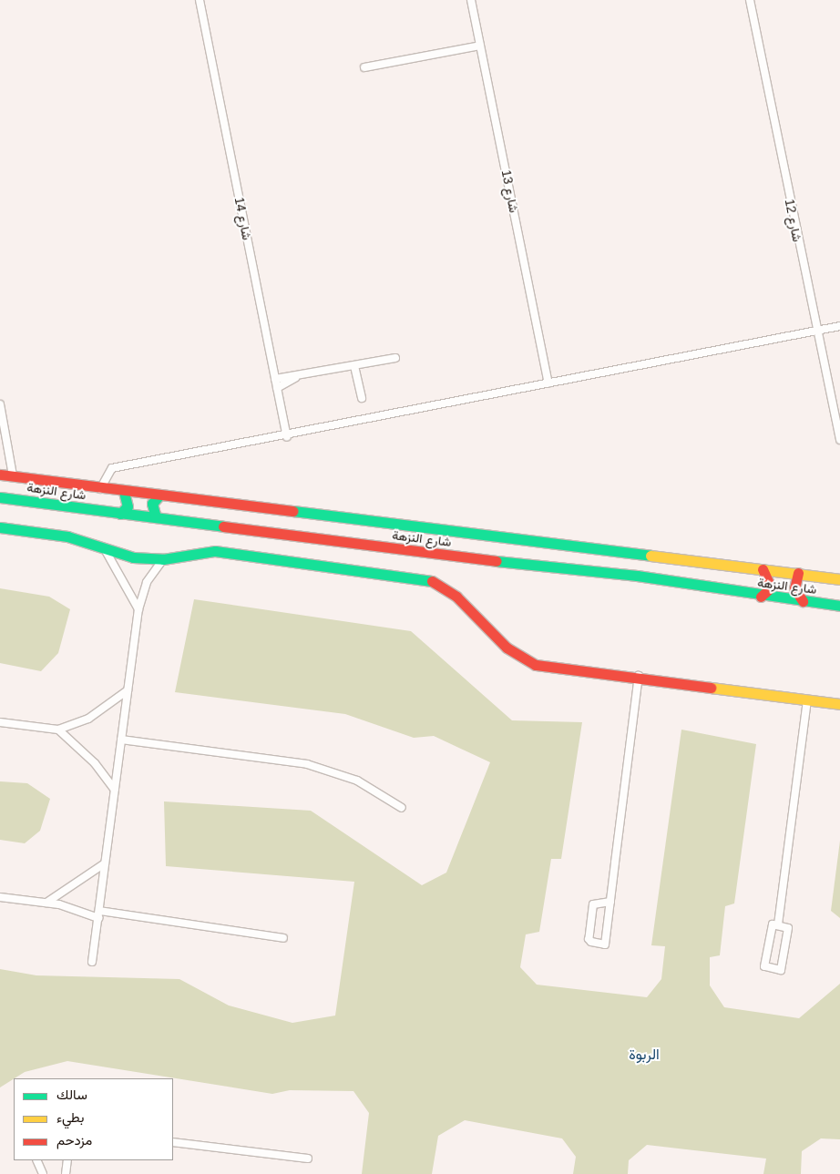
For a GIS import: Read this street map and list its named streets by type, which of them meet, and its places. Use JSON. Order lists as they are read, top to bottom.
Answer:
{
  "streets": {
    "main road": ["شارع النزهة"],
    "street": ["شارع 13", "شارع 14", "شارع 12"]
  },
  "districts": ["الربوة"],
  "legend": ["سالك", "بطيء", "مزدحم"]
}
